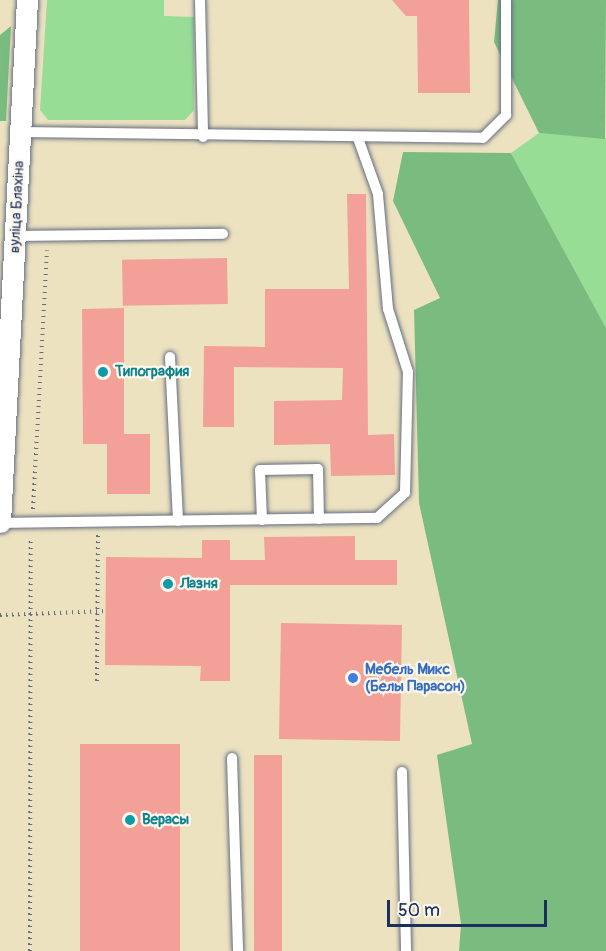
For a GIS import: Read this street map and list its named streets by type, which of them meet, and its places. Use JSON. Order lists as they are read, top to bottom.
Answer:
{
  "streets": {
    "street": ["вуліца Блахіна"]
  },
  "places": [
    "Типография",
    "Лазня",
    "Мебель Микс (Белы Парасон)",
    "Верасы"
  ],
  "scale_bar": "50 m"
}
